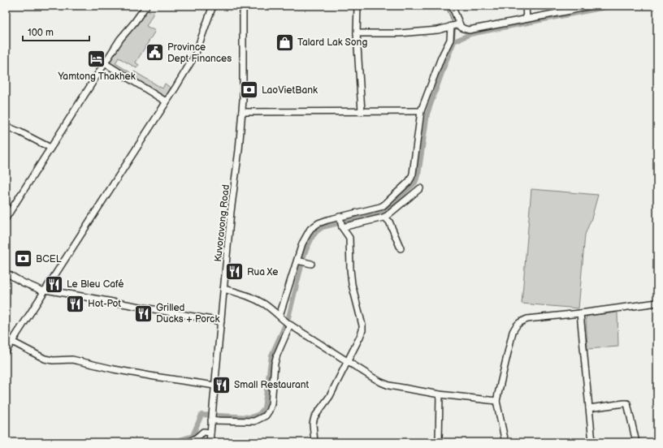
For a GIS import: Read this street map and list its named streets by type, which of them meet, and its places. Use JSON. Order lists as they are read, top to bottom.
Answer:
{
  "streets": {
    "street": ["Kuvoravong Road"]
  },
  "places": {
    "shop": ["Talard Lak Song"],
    "public building": ["Province Dept Finances"],
    "hotel": ["Yamtong Thakhek"],
    "bank": ["LaoVietBank", "BCEL"],
    "restaurant": [
      "Rua Xe",
      "Le Bleu Café",
      "Hot-Pot",
      "Grilled Ducks + Porck",
      "Small Restaurant"
    ]
  },
  "scale_bar": "100 m"
}
